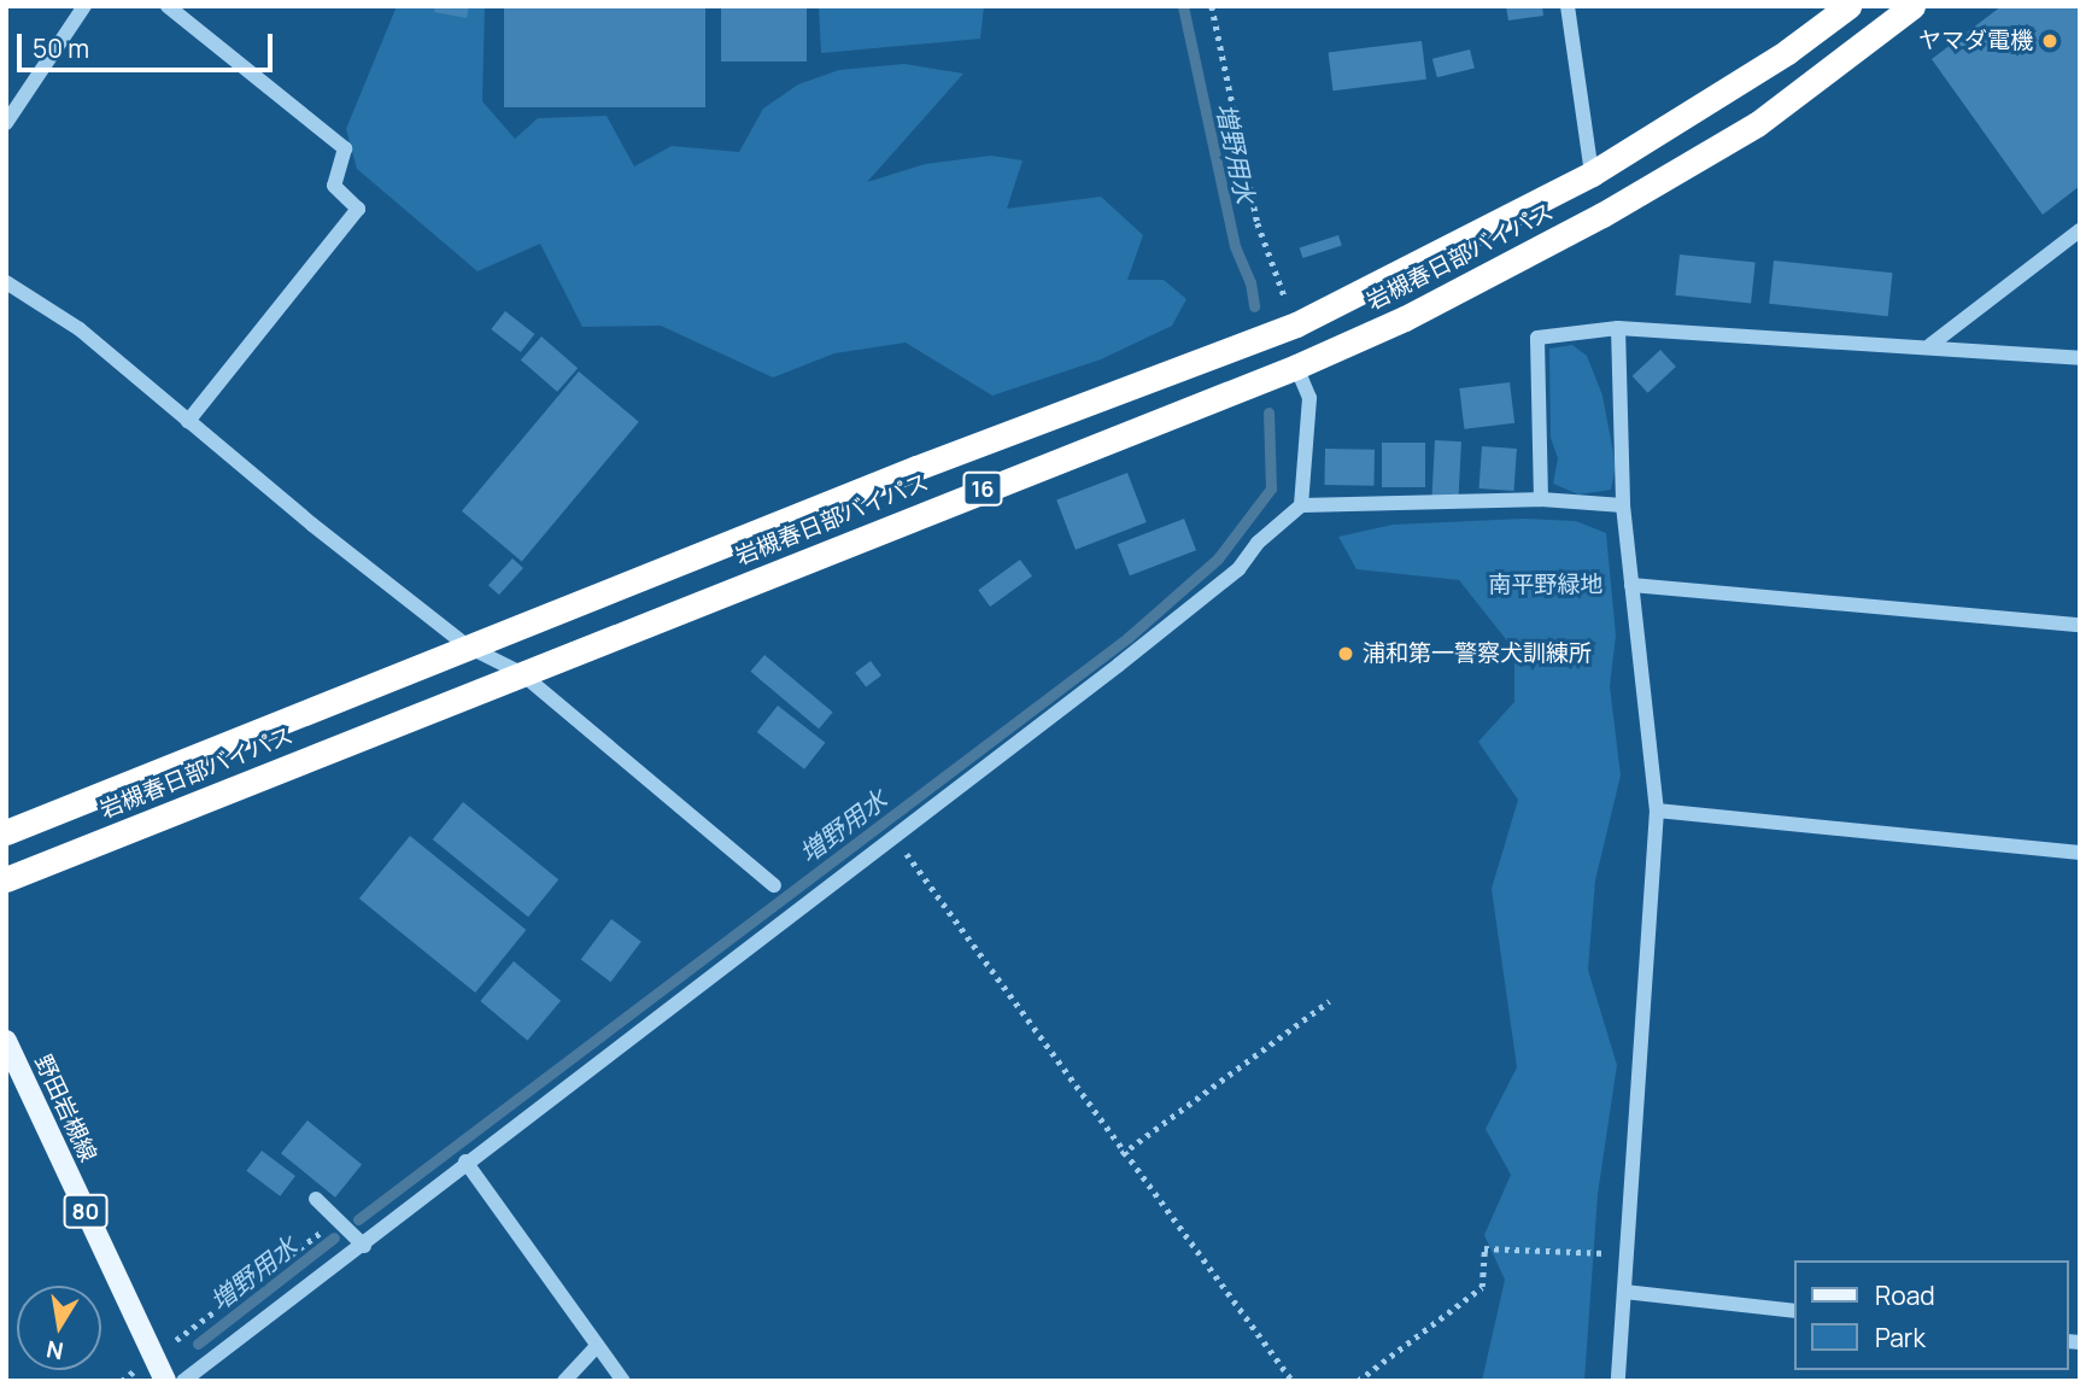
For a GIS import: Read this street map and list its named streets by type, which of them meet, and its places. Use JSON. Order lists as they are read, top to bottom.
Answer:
{
  "streets": {
    "highway": ["岩槻春日部バイパス", "16"],
    "main road": ["野田岩槻線", "80"]
  },
  "water": ["増野用水"],
  "parks": ["南平野緑地"],
  "places": ["ヤマダ電機", "浦和第一警察犬訓練所"],
  "legend": ["Road", "Park"],
  "scale_bar": "50 m",
  "north": "bottom"
}
